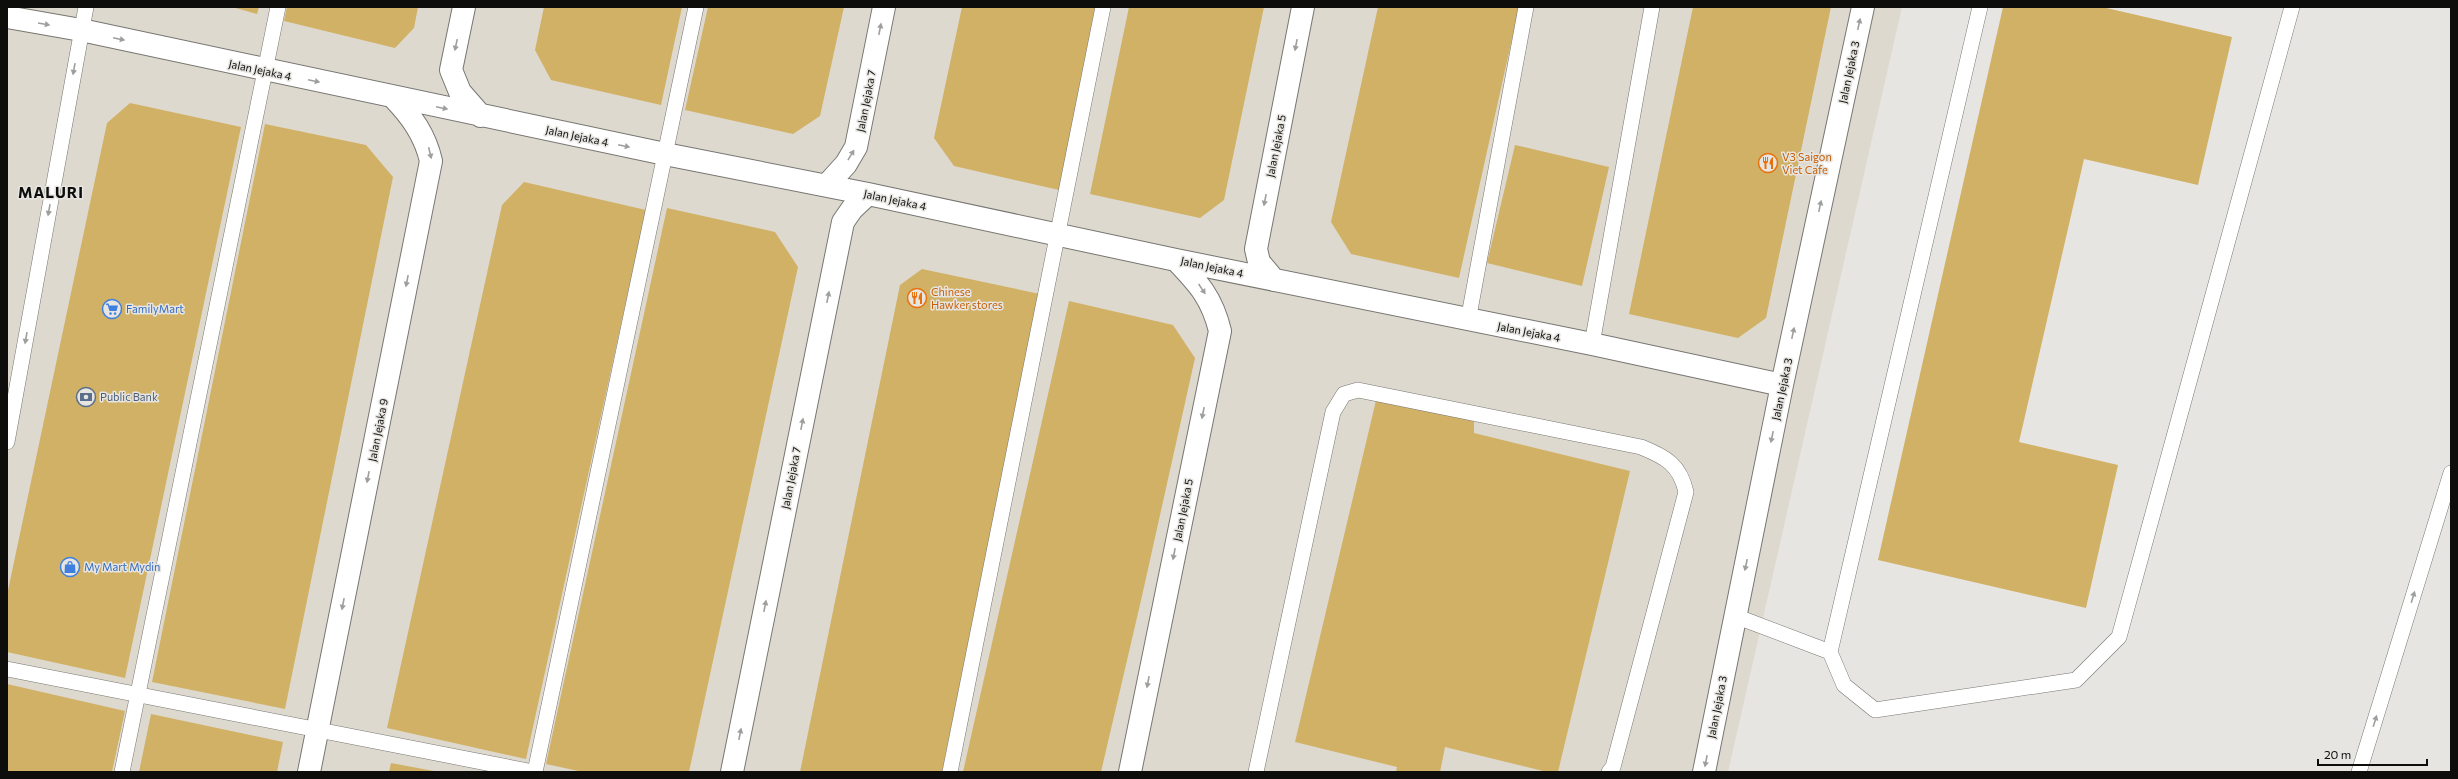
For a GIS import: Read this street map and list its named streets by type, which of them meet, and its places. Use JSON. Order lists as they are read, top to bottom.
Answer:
{
  "streets": {
    "street": [
      "Jalan Jejaka 4",
      "Jalan Jejaka 3",
      "Jalan Jejaka 7",
      "Jalan Jejaka 5",
      "Jalan Jejaka 9"
    ]
  },
  "crossings": [
    ["Jalan Jejaka 4", "Jalan Jejaka 3"],
    ["Jalan Jejaka 4", "Jalan Jejaka 7"],
    ["Jalan Jejaka 4", "Jalan Jejaka 5"],
    ["Jalan Jejaka 4", "Jalan Jejaka 9"]
  ],
  "one_way": [
    "Jalan Jejaka 4",
    "Jalan Jejaka 7",
    "Jalan Jejaka 5",
    "Jalan Jejaka 9"
  ],
  "districts": ["MALURI"],
  "places": {
    "restaurant": ["V3 Saigon Viet Cafe", "Chinese Hawker stores"],
    "supermarket": ["FamilyMart"],
    "bank": ["Public Bank"],
    "shop": ["My Mart Mydin"]
  },
  "scale_bar": "20 m"
}
